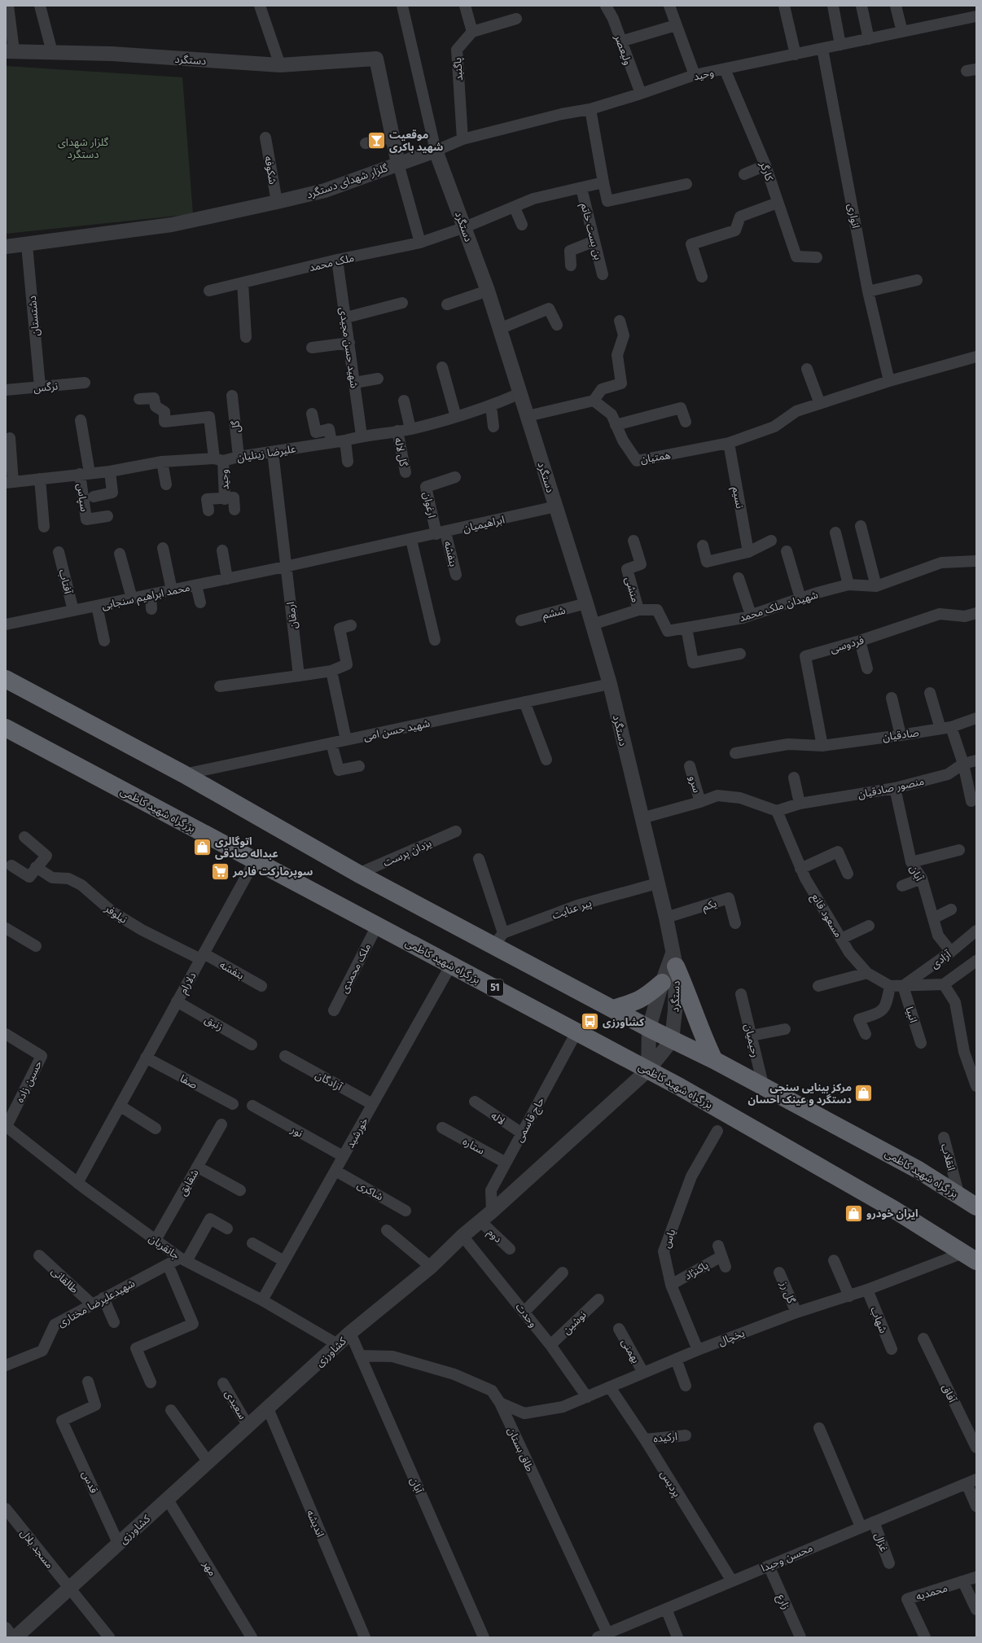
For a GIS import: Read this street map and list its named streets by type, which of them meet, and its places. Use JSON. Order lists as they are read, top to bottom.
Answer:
{
  "streets": {
    "highway": ["بزرگراه شهید کاظمی", "51"],
    "street": [
      "ولیعصر",
      "دستگرد",
      "پاگنبد",
      "وحید",
      "شکوفه",
      "کارگر",
      "گلزار شهدای دستگرد",
      "انواری",
      "بن بست خاتم",
      "ملک محمد",
      "دشتستان",
      "شهید حسن مجیدی",
      "نرگس",
      "گل",
      "گل لاله",
      "علیرضا زینلیان",
      "همتیان",
      "سپاس",
      "نسیم",
      "ارغوان",
      "ابراهیمیان",
      "بنفشه",
      "آفتاب",
      "منشی",
      "محمد ابراهیم سنجابی",
      "شهیدان ملک محمد",
      "ششم",
      "ارمغان",
      "فردوسی",
      "شهید حسن امی",
      "صادقیان",
      "سرو",
      "منصور صادقیان",
      "یزدان پرست",
      "آبان",
      "یکم",
      "پیر عنایت",
      "نیلوفر",
      "مسعود قانع",
      "آزادی",
      "ملک محمدی",
      "دلارام",
      "انبیا",
      "زنبق",
      "رحیمیان",
      "آزادگان",
      "حسین زاده",
      "صفا",
      "لاله",
      "حاج قاسمی",
      "نور",
      "خورشید",
      "ستاره",
      "انقلاب",
      "شقایق",
      "شاکری",
      "دوم",
      "یاس",
      "جانقربان",
      "پاکنژاد",
      "طالقانی",
      "گل رز",
      "شهیدعلیرضا مختاری",
      "وحدت",
      "شهاب",
      "نوشین",
      "یخچال",
      "بهمنی",
      "کشاورزی",
      "آفاق",
      "سعیدی",
      "ارکیده",
      "طاق بستان",
      "قدس",
      "پردیس",
      "اندیشه",
      "غزال",
      "مسجد بلال",
      "محسن وحیدا",
      "مهر",
      "محمدیه",
      "زارع"
    ]
  },
  "crossings": [
    ["ولیعصر", "وحید"],
    ["دستگرد", "وحید"],
    ["دستگرد", "گلزار شهدای دستگرد"],
    ["دستگرد", "علیرضا زینلیان"],
    ["دستگرد", "ابراهیمیان"],
    ["دستگرد", "شهیدان ملک محمد"],
    ["دستگرد", "ششم"],
    ["دستگرد", "شهید حسن امی"],
    ["دستگرد", "بزرگراه شهید کاظمی"],
    ["دستگرد", "یکم"],
    ["دستگرد", "پیر عنایت"],
    ["دستگرد", "کشاورزی"],
    ["پاگنبد", "وحید"],
    ["وحید", "کارگر"],
    ["وحید", "گلزار شهدای دستگرد"],
    ["وحید", "انواری"],
    ["وحید", "علیرضا زینلیان"],
    ["شکوفه", "گلزار شهدای دستگرد"],
    ["گلزار شهدای دستگرد", "دشتستان"],
    ["انواری", "همتیان"],
    ["ملک محمد", "شهید حسن مجیدی"],
    ["دشتستان", "نرگس"],
    ["شهید حسن مجیدی", "علیرضا زینلیان"],
    ["گل", "علیرضا زینلیان"],
    ["گل لاله", "علیرضا زینلیان"],
    ["علیرضا زینلیان", "سپاس"],
    ["علیرضا زینلیان", "ارمغان"],
    ["همتیان", "نسیم"],
    ["ارغوان", "ابراهیمیان"],
    ["ارغوان", "بنفشه"],
    ["ابراهیمیان", "بنفشه"],
    ["ابراهیمیان", "محمد ابراهیم سنجابی"],
    ["ابراهیمیان", "ارمغان"],
    ["بنفشه", "نیلوفر"],
    ["بنفشه", "دلارام"],
    ["آفتاب", "محمد ابراهیم سنجابی"],
    ["منشی", "شهیدان ملک محمد"],
    ["محمد ابراهیم سنجابی", "ارمغان"],
    ["فردوسی", "صادقیان"],
    ["شهید حسن امی", "بزرگراه شهید کاظمی"],
    ["منصور صادقیان", "آبان"],
    ["منصور صادقیان", "مسعود قانع"],
    ["بزرگراه شهید کاظمی", "یزدان پرست"],
    ["بزرگراه شهید کاظمی", "پیر عنایت"],
    ["بزرگراه شهید کاظمی", "ملک محمدی"],
    ["بزرگراه شهید کاظمی", "دلارام"],
    ["بزرگراه شهید کاظمی", "رحیمیان"],
    ["بزرگراه شهید کاظمی", "حاج قاسمی"],
    ["بزرگراه شهید کاظمی", "خورشید"],
    ["بزرگراه شهید کاظمی", "انقلاب"],
    ["بزرگراه شهید کاظمی", "یخچال"],
    ["بزرگراه شهید کاظمی", "کشاورزی"],
    ["آبان", "آزادی"],
    ["آبان", "کشاورزی"],
    ["آبان", "طاق بستان"],
    ["نیلوفر", "دلارام"],
    ["مسعود قانع", "آزادی"],
    ["مسعود قانع", "انبیا"],
    ["آزادی", "انبیا"],
    ["دلارام", "زنبق"],
    ["دلارام", "صفا"],
    ["دلارام", "جانقربان"],
    ["آزادگان", "خورشید"],
    ["حسین زاده", "جانقربان"],
    ["لاله", "حاج قاسمی"],
    ["حاج قاسمی", "ستاره"],
    ["حاج قاسمی", "کشاورزی"],
    ["نور", "خورشید"],
    ["خورشید", "شاکری"],
    ["خورشید", "جانقربان"],
    ["شقایق", "جانقربان"],
    ["دوم", "کشاورزی"],
    ["یاس", "پاکنژاد"],
    ["یاس", "یخچال"],
    ["جانقربان", "شهیدعلیرضا مختاری"],
    ["جانقربان", "کشاورزی"],
    ["طالقانی", "شهیدعلیرضا مختاری"],
    ["گل رز", "یخچال"],
    ["وحدت", "نوشین"],
    ["وحدت", "یخچال"],
    ["وحدت", "کشاورزی"],
    ["شهاب", "یخچال"],
    ["یخچال", "بهمنی"],
    ["یخچال", "طاق بستان"],
    ["یخچال", "پردیس"],
    ["کشاورزی", "سعیدی"],
    ["کشاورزی", "قدس"],
    ["کشاورزی", "اندیشه"],
    ["کشاورزی", "مسجد بلال"],
    ["کشاورزی", "مهر"],
    ["ارکیده", "پردیس"],
    ["طاق بستان", "محسن وحیدا"],
    ["پردیس", "محسن وحیدا"],
    ["غزال", "محسن وحیدا"],
    ["محسن وحیدا", "زارع"]
  ],
  "parks": ["گلزار شهدای دستگرد"],
  "places": {
    "bar": ["موقعیت شهید باکری"],
    "shop": ["اتوگالری عبداله صادقی", "مرکز بینایی سنجی دستگرد و عینک احسان", "ایران خودرو"],
    "supermarket": ["سوپرمارکت فارمر"],
    "bus stop": ["کشاورزی"]
  }
}
